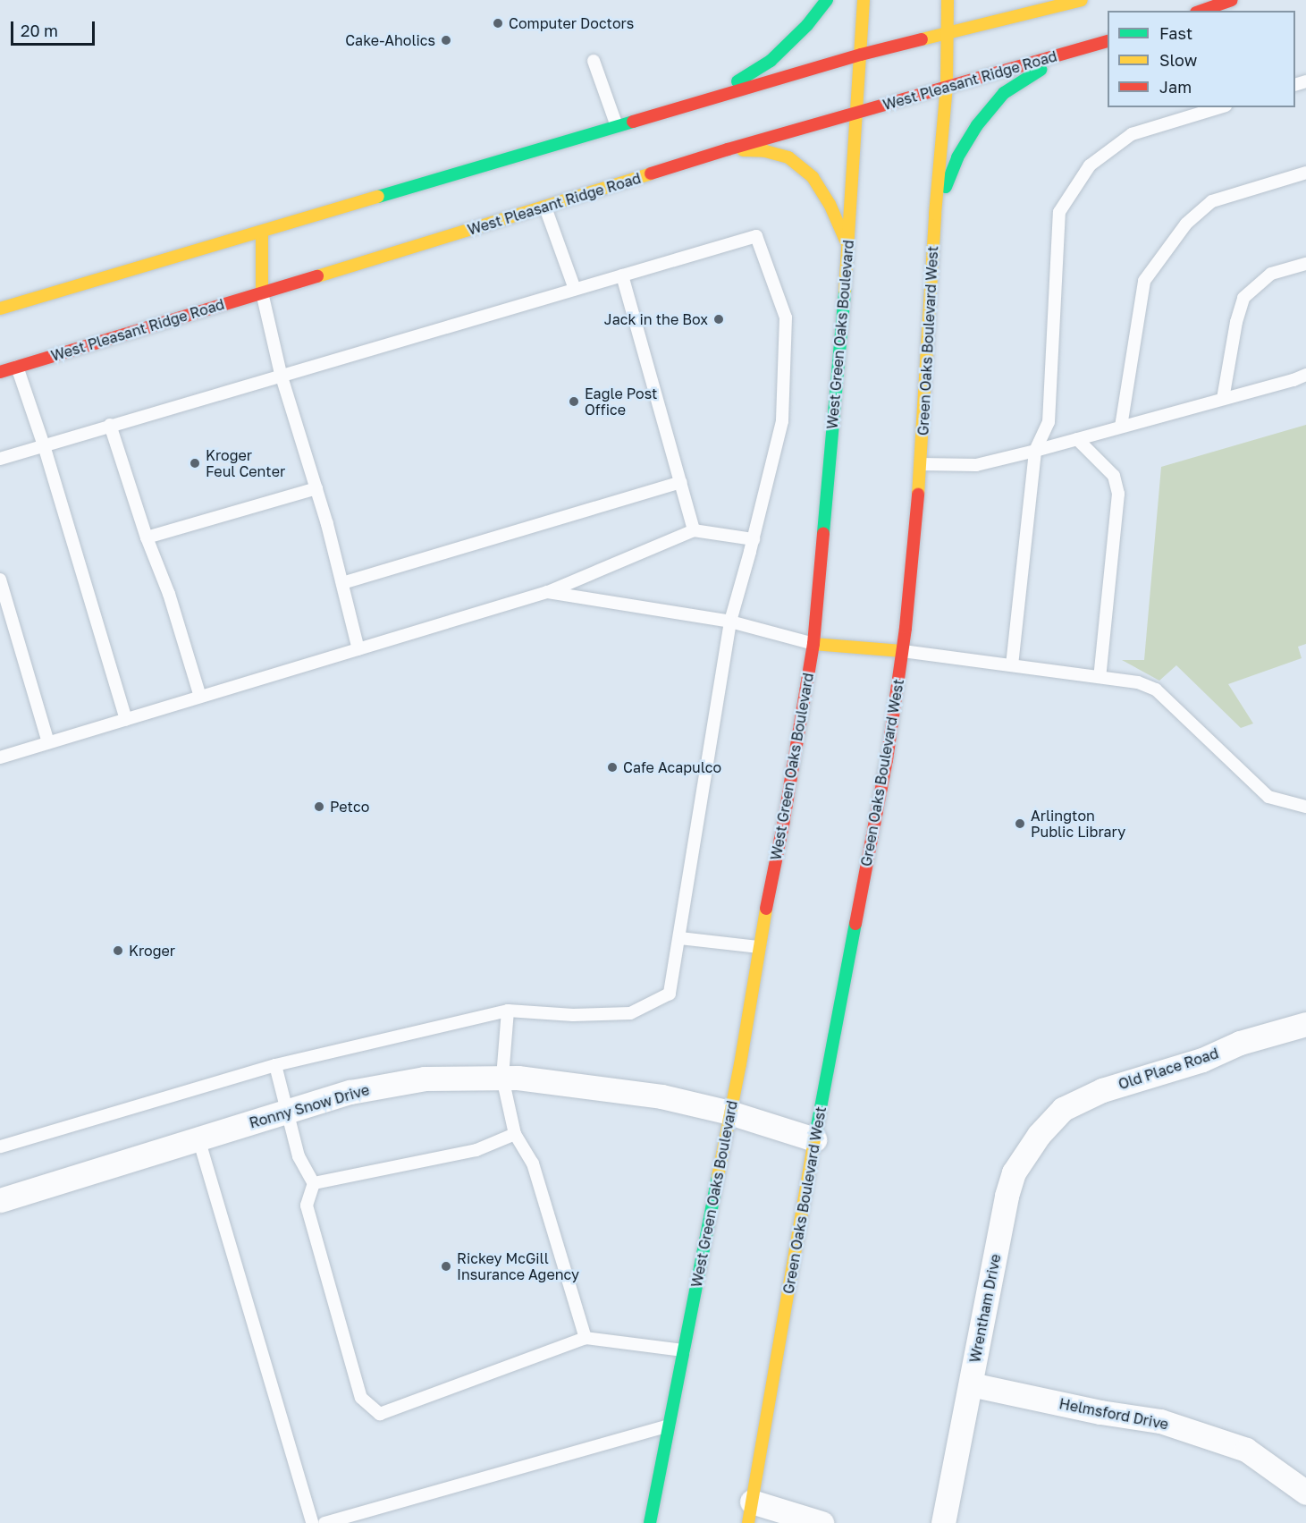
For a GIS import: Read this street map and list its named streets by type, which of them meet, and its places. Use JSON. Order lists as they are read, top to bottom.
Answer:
{
  "streets": {
    "main road": ["West Pleasant Ridge Road", "West Green Oaks Boulevard", "Green Oaks Boulevard West"],
    "street": [
      "Old Place Road",
      "Ronny Snow Drive",
      "Wrentham Drive",
      "Helmsford Drive"
    ]
  },
  "crossings": [
    ["West Pleasant Ridge Road", "West Green Oaks Boulevard"],
    ["West Pleasant Ridge Road", "Green Oaks Boulevard West"],
    ["West Green Oaks Boulevard", "Ronny Snow Drive"],
    ["Green Oaks Boulevard West", "Ronny Snow Drive"],
    ["Old Place Road", "Wrentham Drive"],
    ["Wrentham Drive", "Helmsford Drive"]
  ],
  "places": [
    "Computer Doctors",
    "Cake-Aholics",
    "Jack in the Box",
    "Eagle Post Office",
    "Kroger Feul Center",
    "Cafe Acapulco",
    "Petco",
    "Arlington Public Library",
    "Kroger",
    "Rickey McGill Insurance Agency"
  ],
  "legend": ["Fast", "Slow", "Jam"],
  "scale_bar": "20 m"
}
